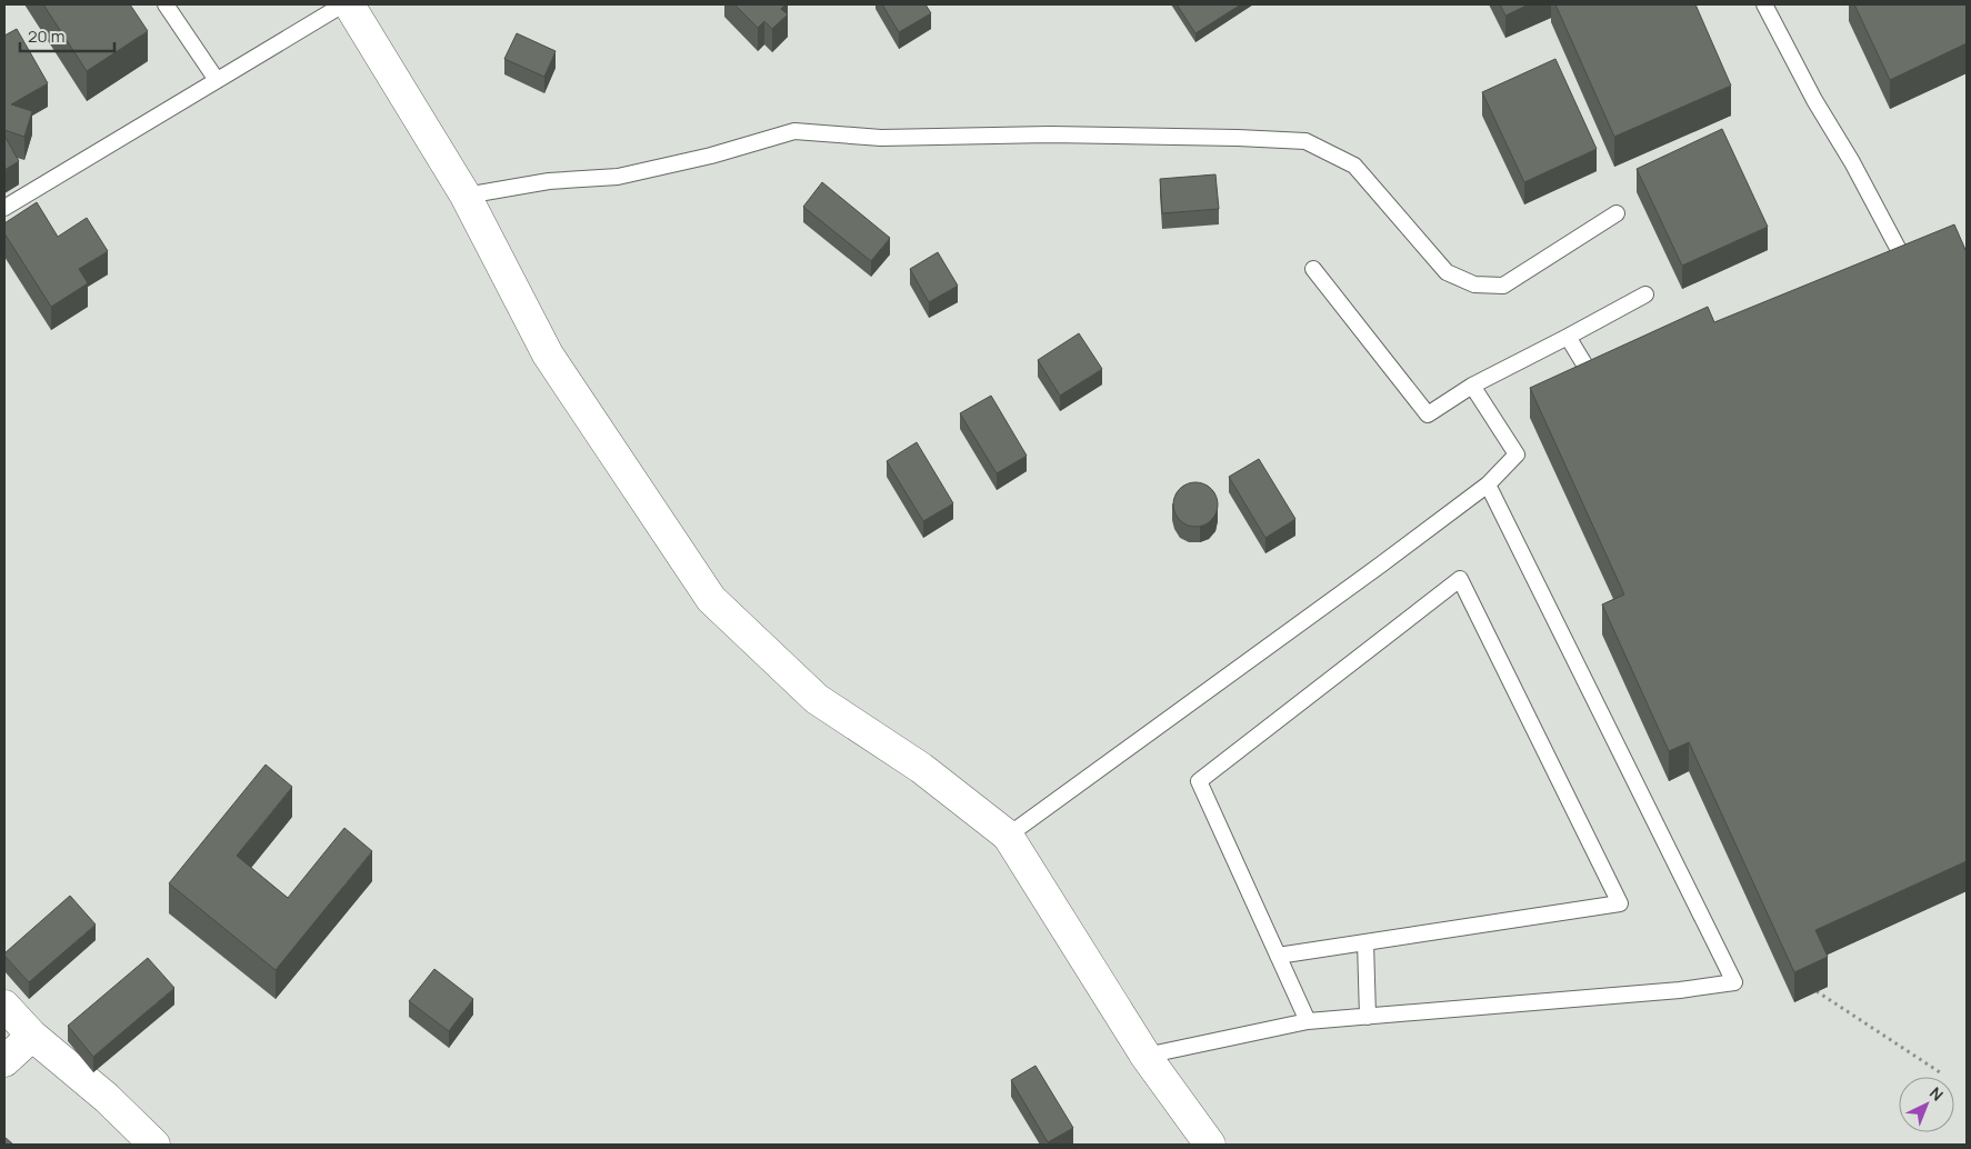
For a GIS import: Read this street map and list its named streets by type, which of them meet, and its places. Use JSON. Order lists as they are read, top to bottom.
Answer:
{
  "scale_bar": "20 m",
  "north": "top right"
}
